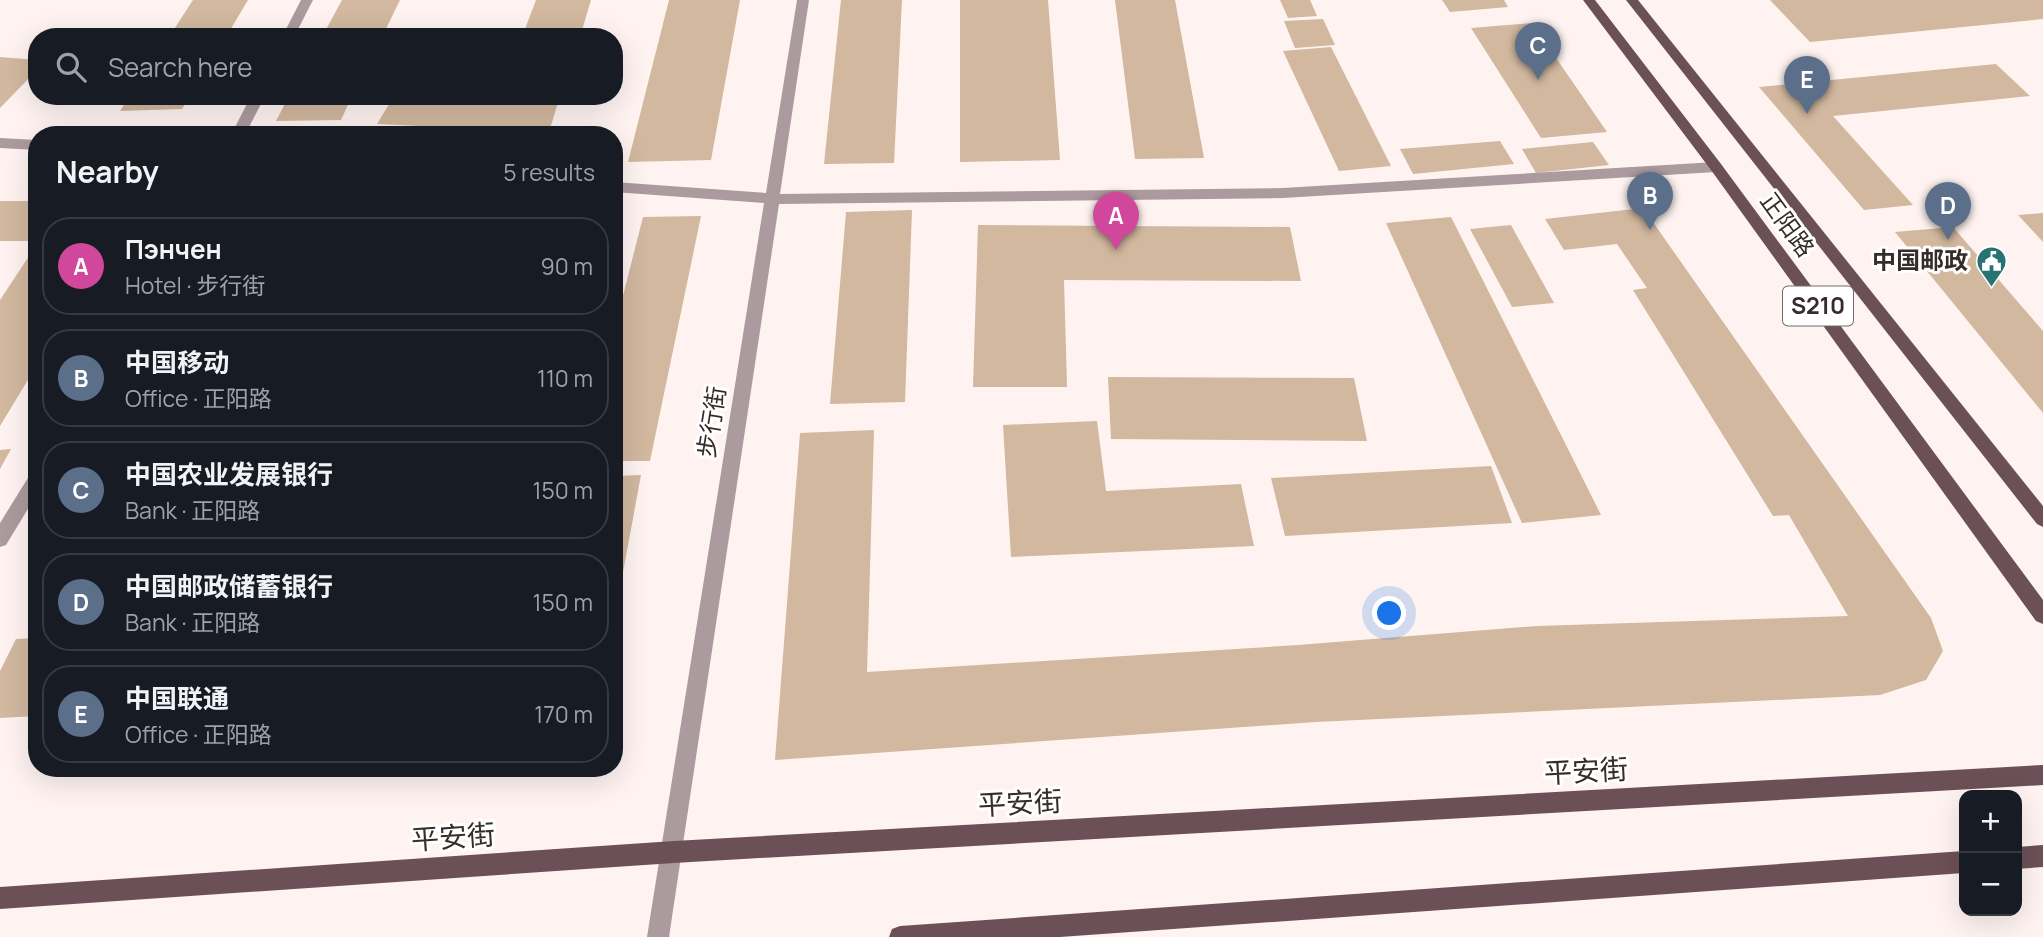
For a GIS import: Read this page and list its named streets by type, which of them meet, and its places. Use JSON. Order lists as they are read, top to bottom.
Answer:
{
  "streets": {
    "main road": ["正阳路", "S210", "平安街"],
    "street": ["步行街"]
  },
  "crossings": [
    ["步行街", "平安街"]
  ],
  "places": {
    "public building": ["中国邮政"]
  },
  "page": {
    "pins": [
      "C",
      "E",
      "B",
      "D",
      "A"
    ],
    "search": "Search here",
    "heading": ["Nearby", "5 results"],
    "list": [
      {
        "mark": "A",
        "name": "Пэнчен",
        "note": "Hotel · 步行街",
        "value": "90 m"
      },
      {
        "mark": "B",
        "name": "中国移动",
        "note": "Office · 正阳路",
        "value": "110 m"
      },
      {
        "mark": "C",
        "name": "中国农业发展银行",
        "note": "Bank · 正阳路",
        "value": "150 m"
      },
      {
        "mark": "D",
        "name": "中国邮政储蓄银行",
        "note": "Bank · 正阳路",
        "value": "150 m"
      },
      {
        "mark": "E",
        "name": "中国联通",
        "note": "Office · 正阳路",
        "value": "170 m"
      }
    ],
    "map_buttons": ["+", "−"]
  }
}
